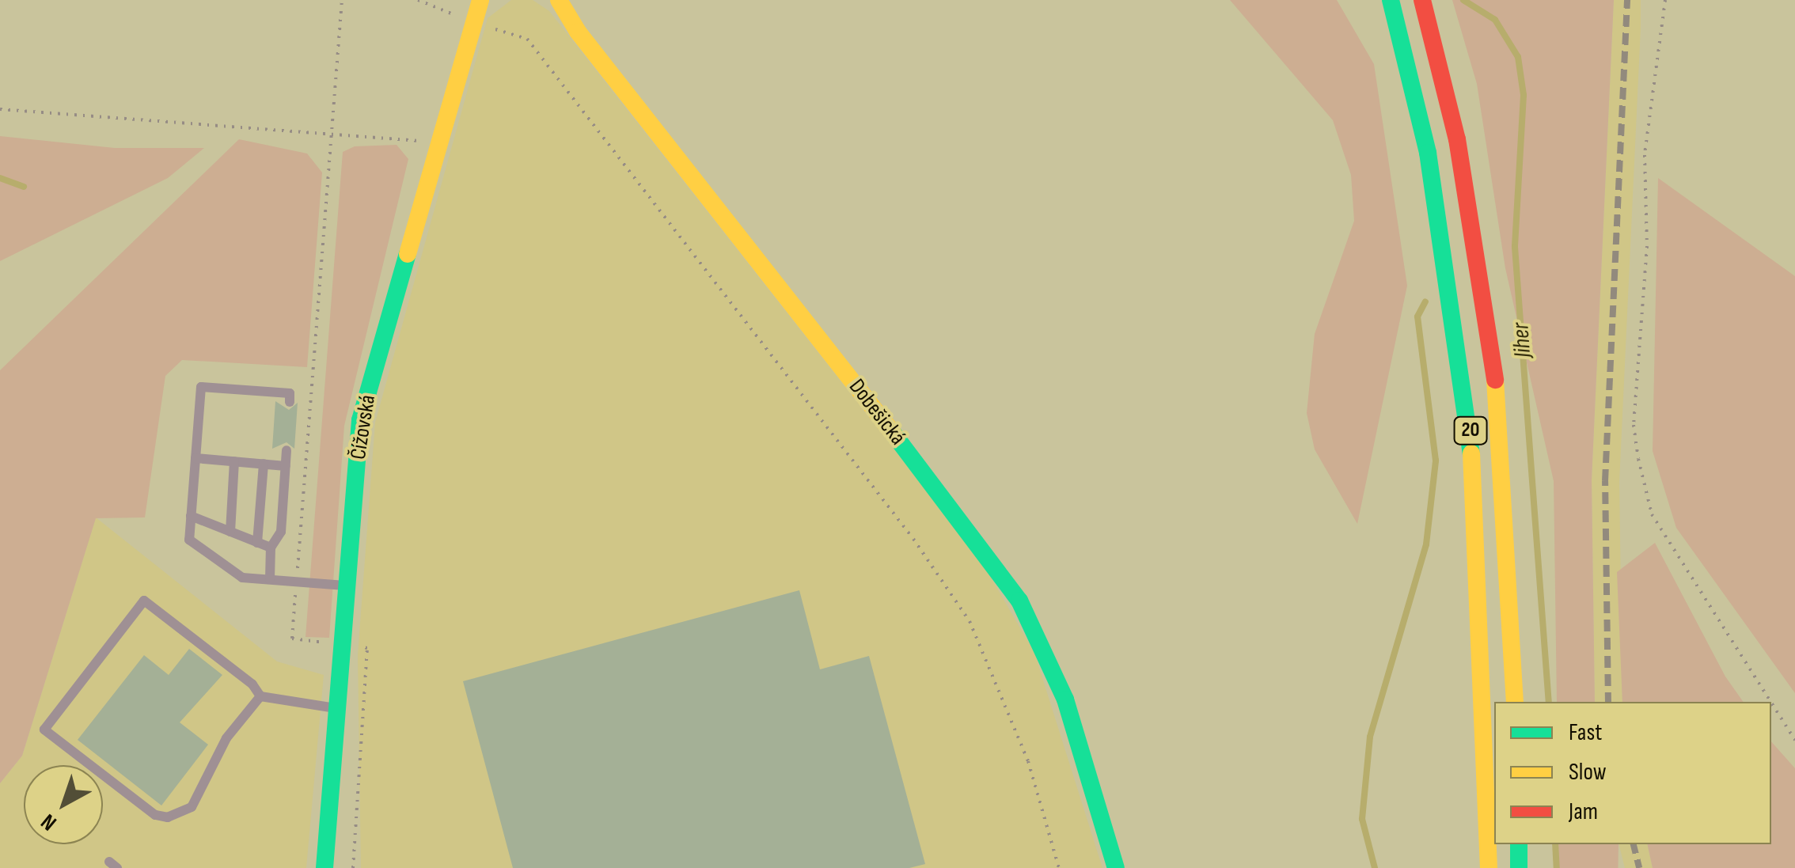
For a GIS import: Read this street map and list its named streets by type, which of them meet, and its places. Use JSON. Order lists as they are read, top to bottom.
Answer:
{
  "streets": {
    "main road": ["Dobešická", "Čížovská", "20"]
  },
  "water": ["Jiher"],
  "legend": ["Fast", "Slow", "Jam"],
  "north": "bottom left"
}
